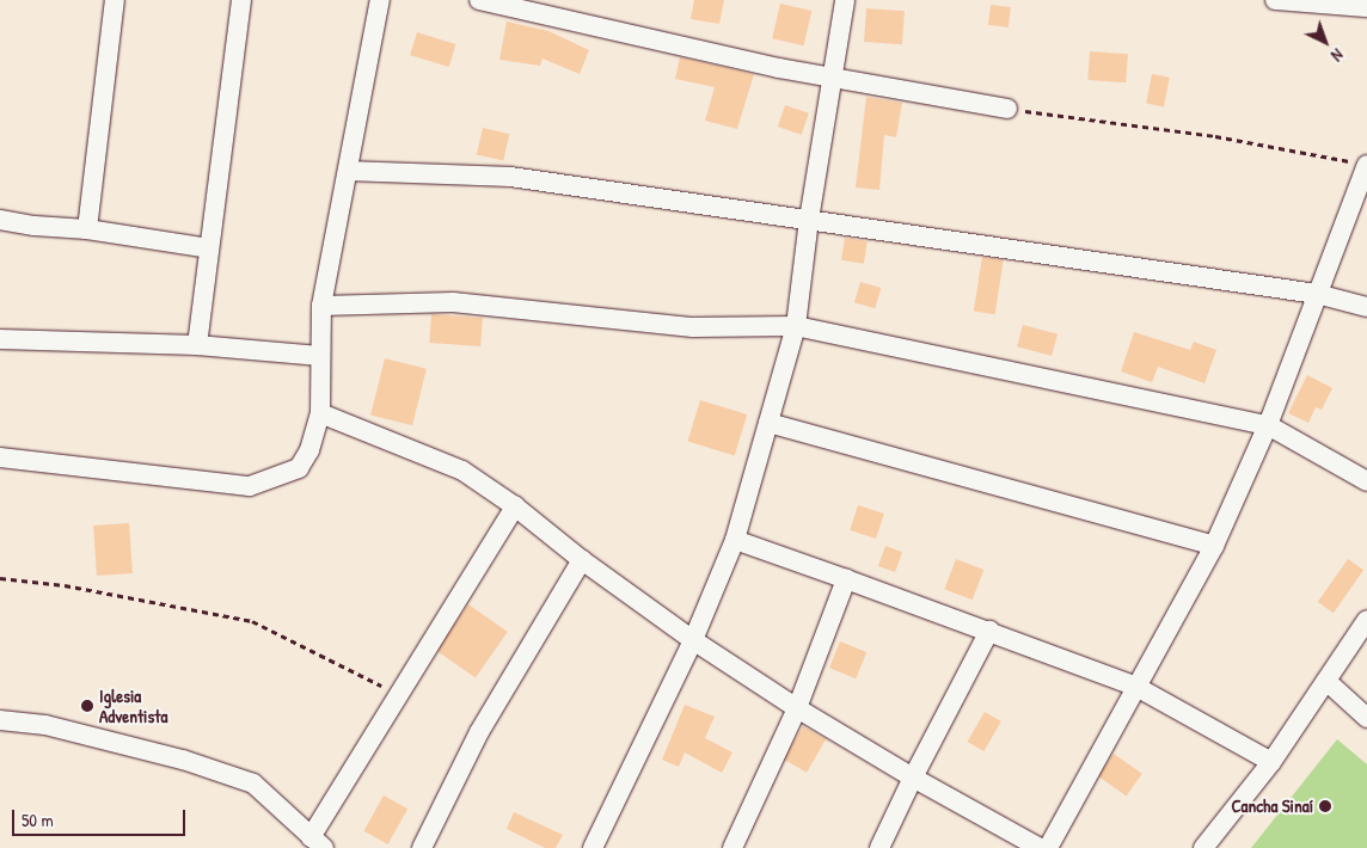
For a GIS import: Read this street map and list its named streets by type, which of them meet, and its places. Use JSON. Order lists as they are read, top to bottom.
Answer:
{
  "places": ["Iglesia Adventista", "Cancha Sinaí"],
  "scale_bar": "50 m",
  "north": "bottom right"
}
